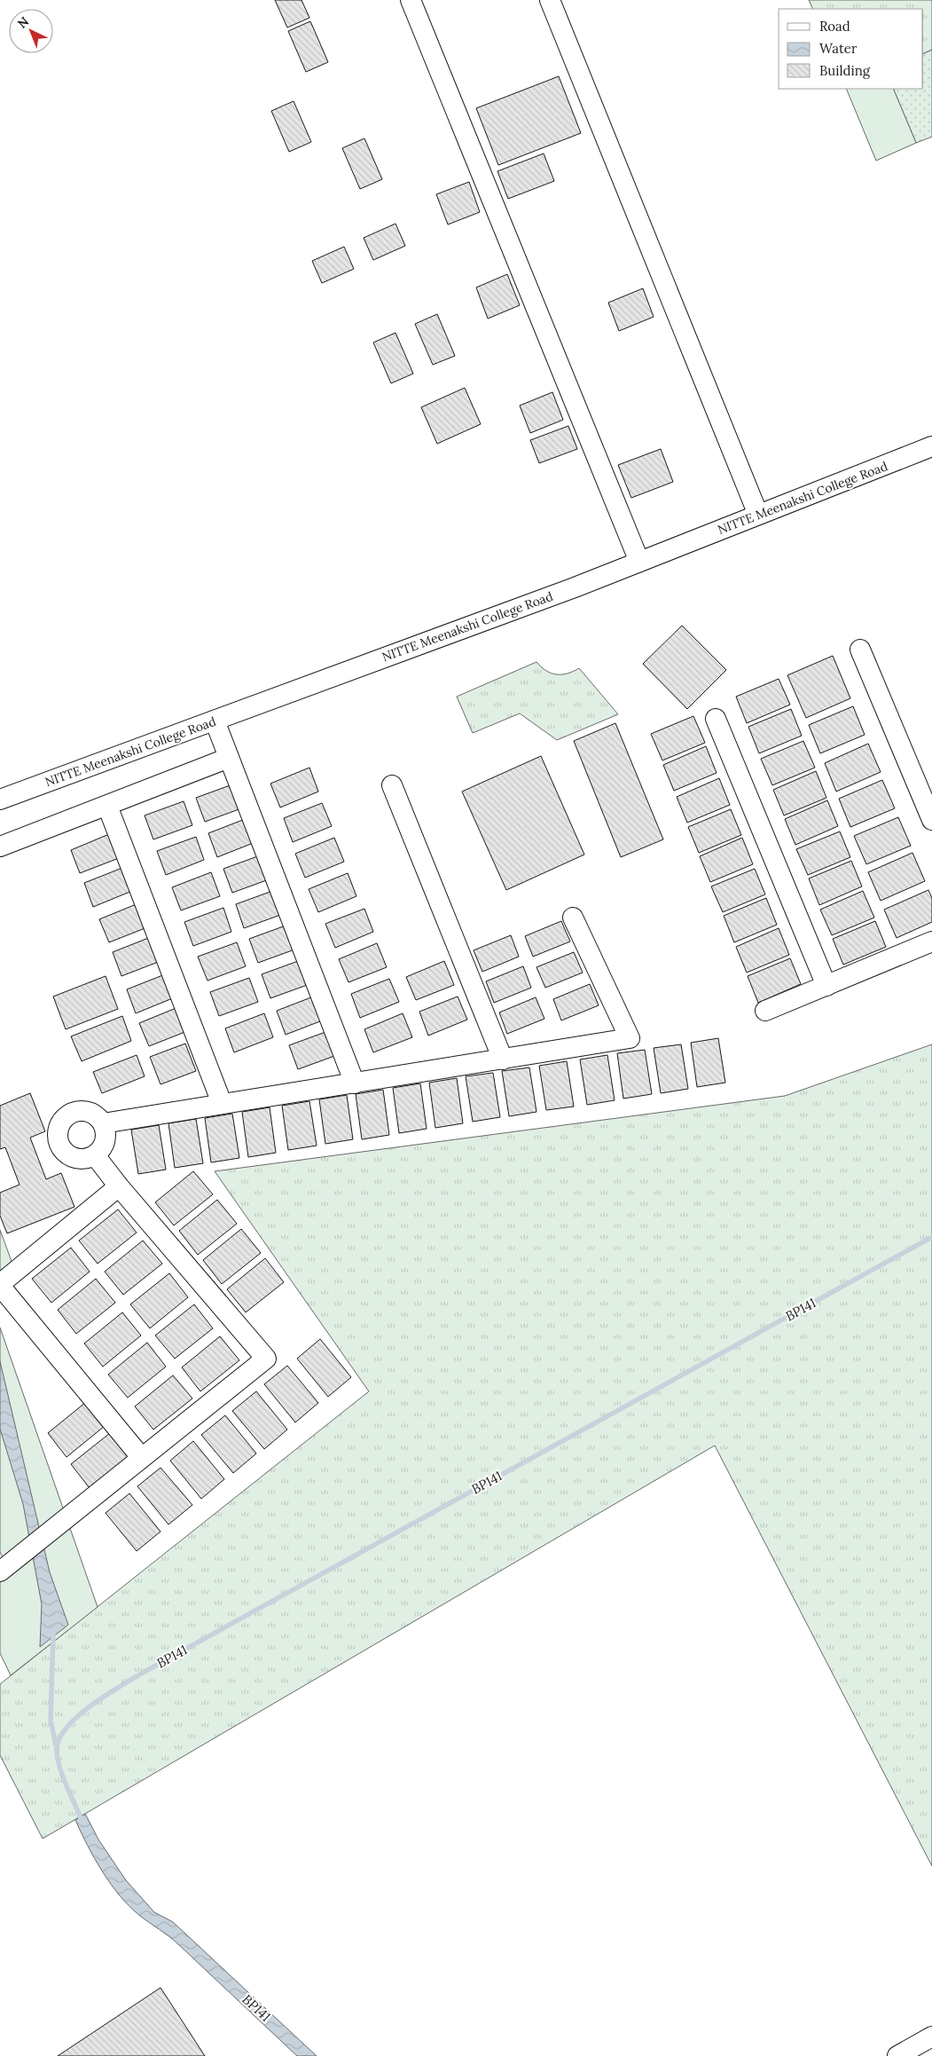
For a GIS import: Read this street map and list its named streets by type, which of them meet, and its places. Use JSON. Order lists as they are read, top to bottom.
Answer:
{
  "streets": {
    "street": ["NITTE Meenakshi College Road"]
  },
  "water": ["BP141"],
  "legend": ["Road", "Water", "Building"],
  "north": "top left"
}
